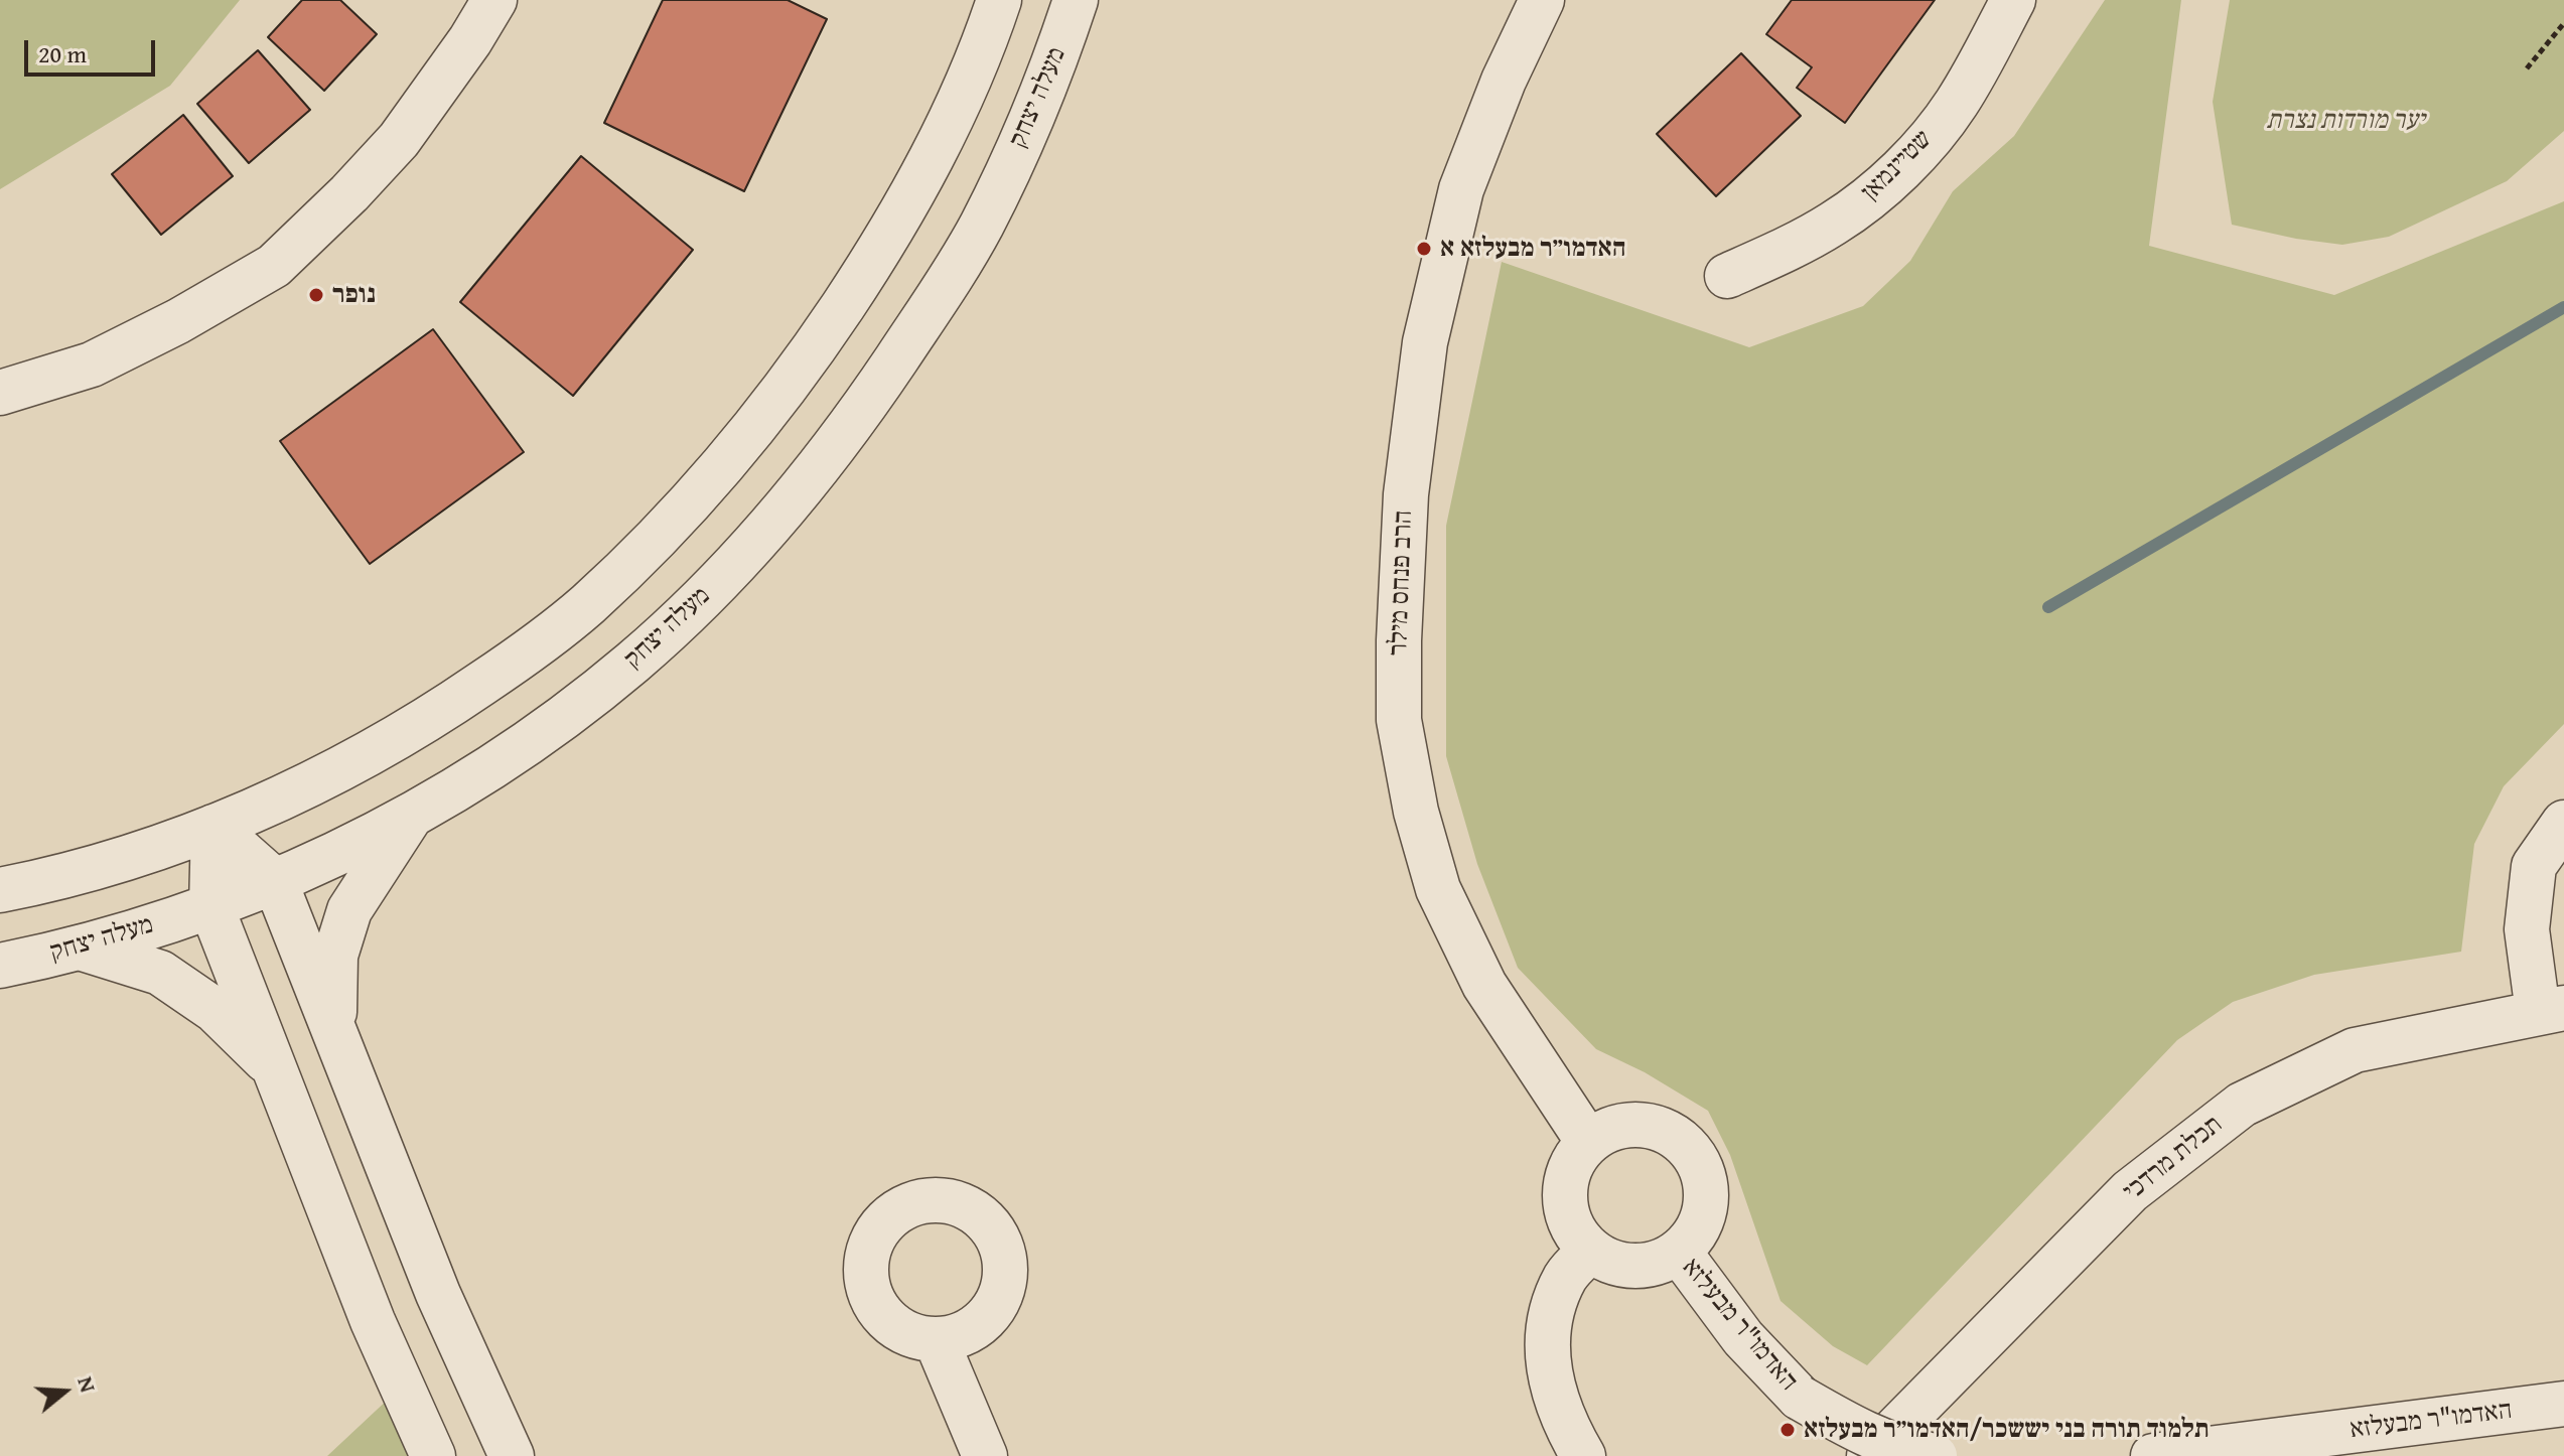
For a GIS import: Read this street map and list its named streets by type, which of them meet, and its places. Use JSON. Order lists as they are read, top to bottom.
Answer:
{
  "streets": {
    "street": [
      "מעלה יצחק",
      "שטיינמאן",
      "הרב פנחס מילר",
      "תכלת מרדכי",
      "האדמו\"ר מבעלזא"
    ]
  },
  "crossings": [
    ["הרב פנחס מילר", "האדמו\"ר מבעלזא"]
  ],
  "parks": ["יער מורדות נצרת"],
  "places": ["האדמו״ר מבעלזא א", "נופר", "תלמוד תורה בני יששכר/האדמו״ר מבעלזא"],
  "scale_bar": "20 m",
  "north": "right"
}
